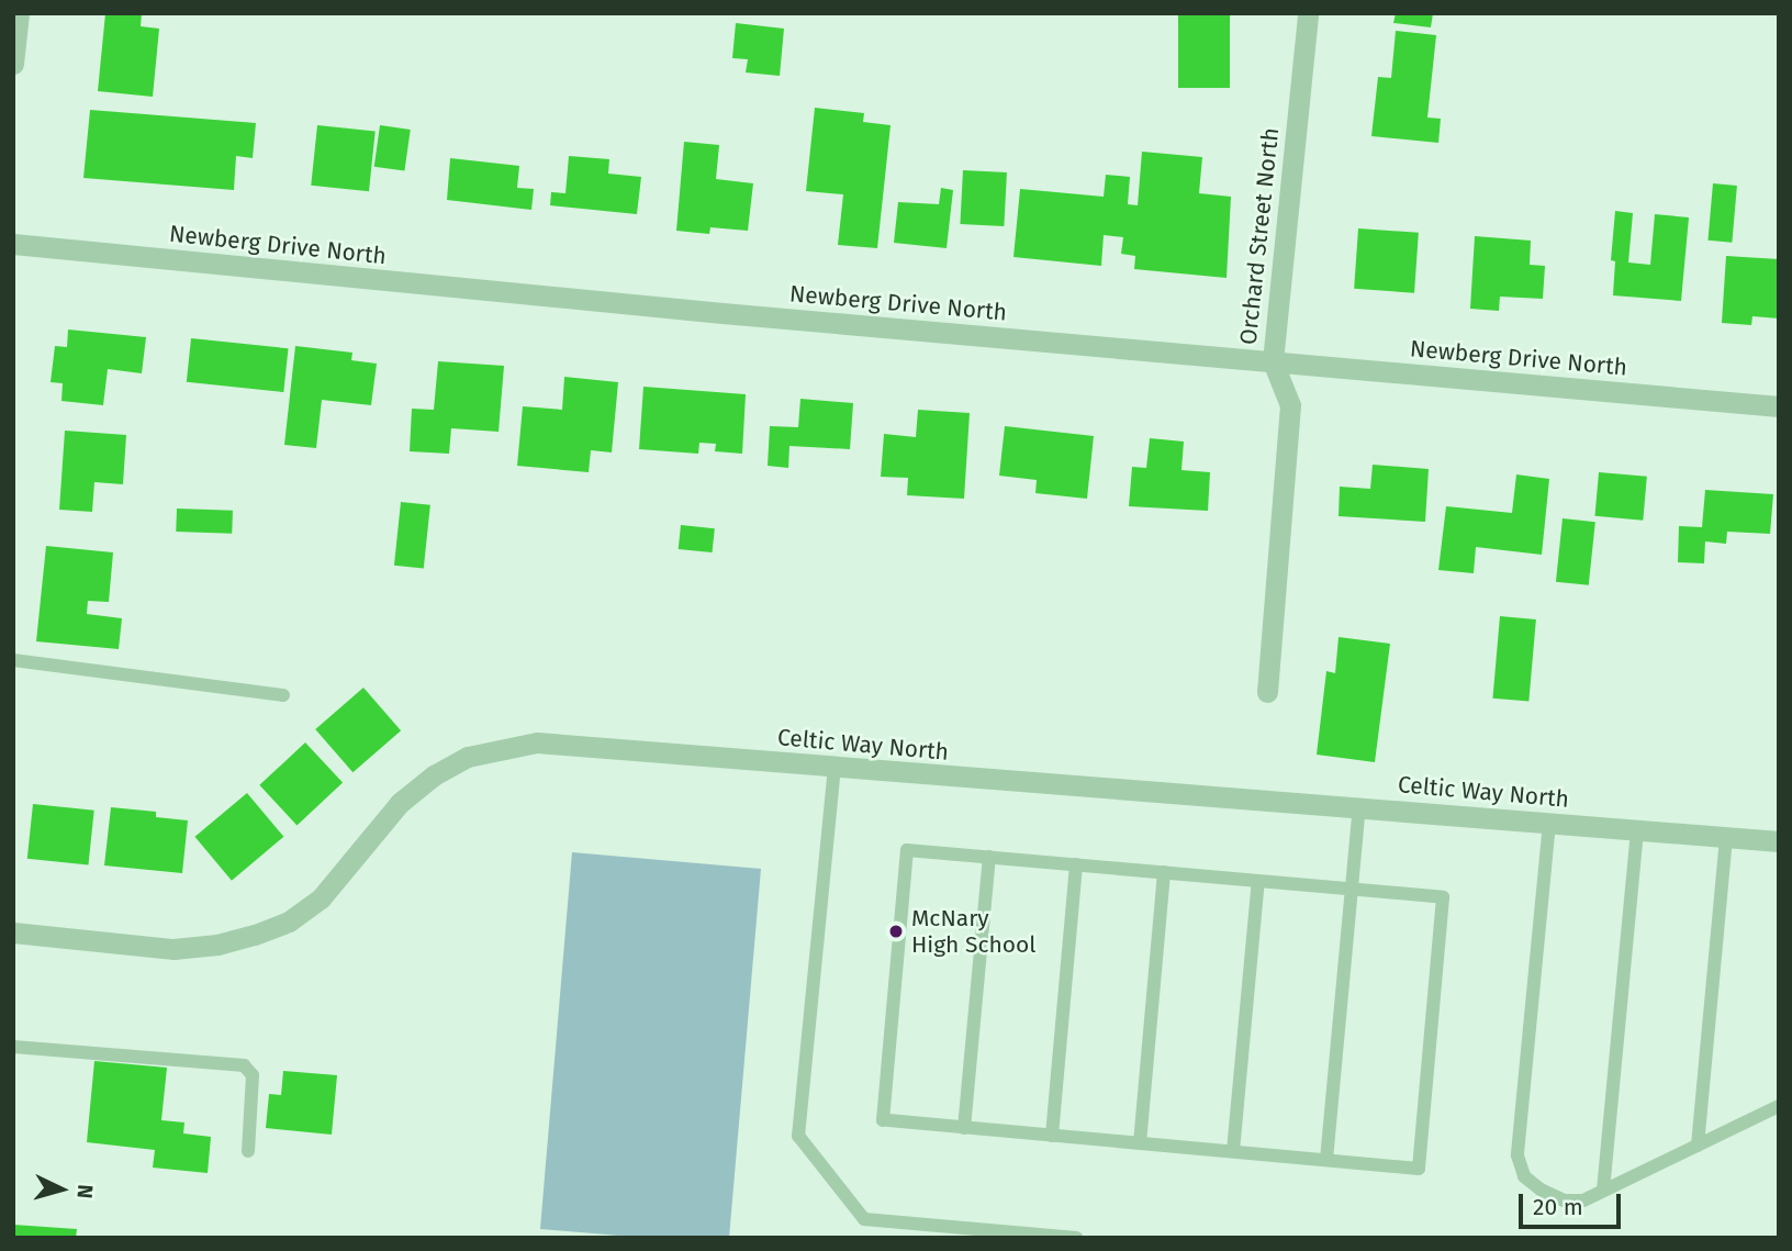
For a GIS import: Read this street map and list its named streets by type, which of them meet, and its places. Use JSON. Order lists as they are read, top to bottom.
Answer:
{
  "streets": {
    "street": ["Orchard Street North", "Newberg Drive North", "Celtic Way North"]
  },
  "crossings": [
    ["Orchard Street North", "Newberg Drive North"]
  ],
  "places": ["McNary High School"],
  "scale_bar": "20 m",
  "north": "right"
}
